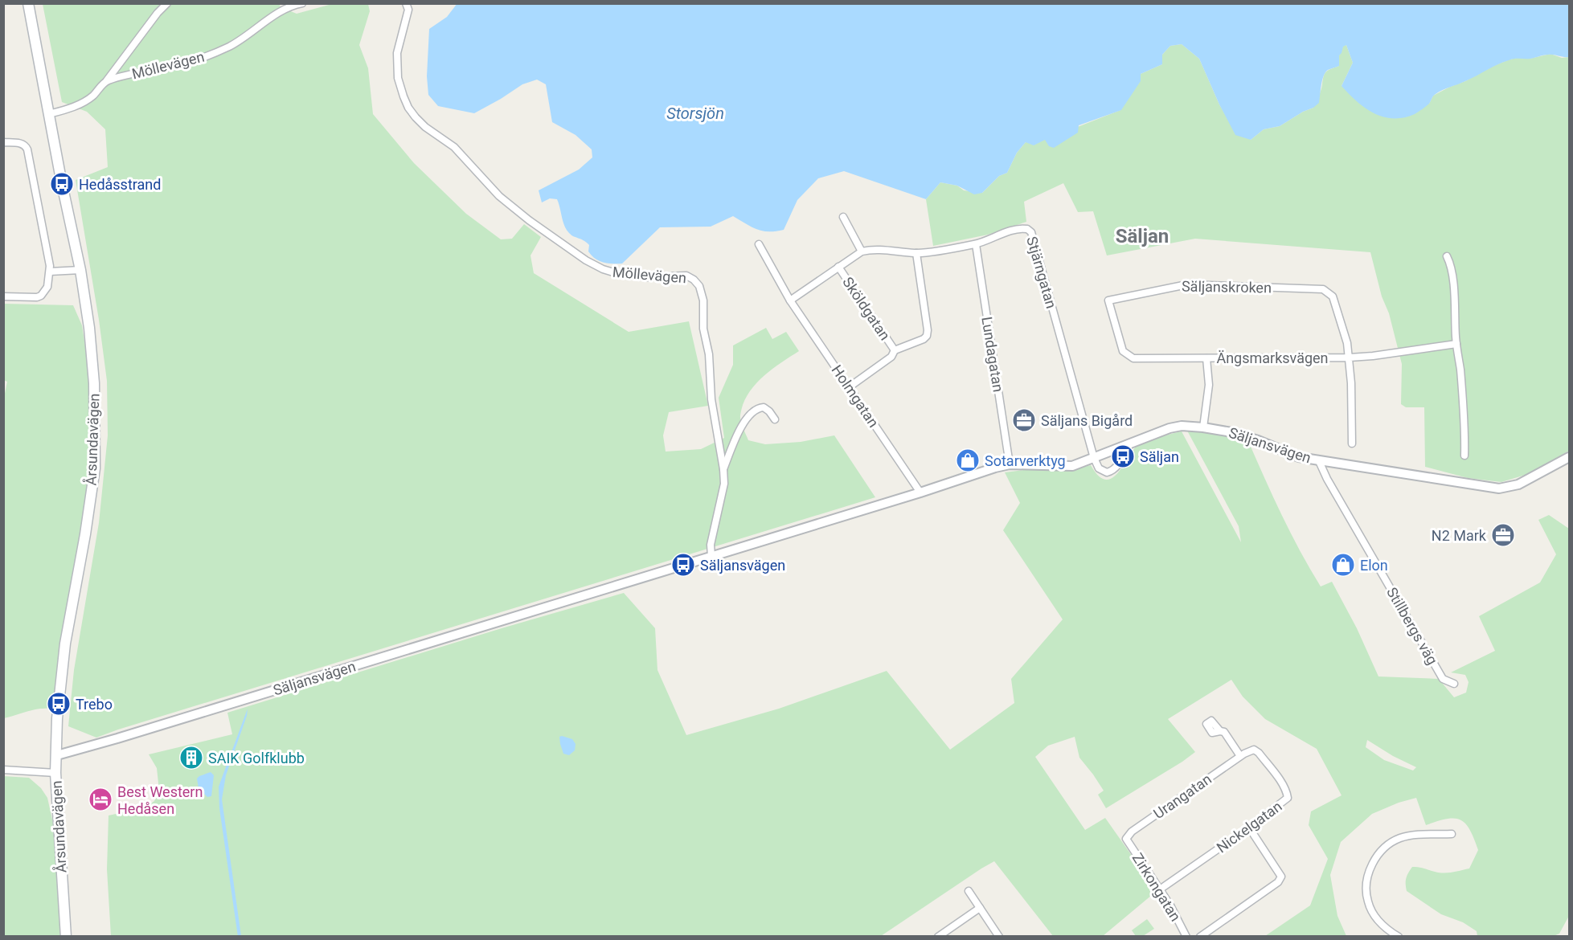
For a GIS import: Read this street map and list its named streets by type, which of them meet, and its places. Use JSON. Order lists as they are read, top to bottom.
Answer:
{
  "streets": {
    "main road": ["Årsundavägen"],
    "street": [
      "Möllevägen",
      "Stjärngatan",
      "Säljanskroken",
      "Sköldgatan",
      "Lundagatan",
      "Ängsmarksvägen",
      "Holmgatan",
      "Säljansvägen",
      "Stillbergs väg",
      "Urangatan",
      "Nickelgatan",
      "Zirkongatan"
    ]
  },
  "crossings": [
    ["Möllevägen", "Årsundavägen"],
    ["Möllevägen", "Säljansvägen"],
    ["Stjärngatan", "Lundagatan"],
    ["Stjärngatan", "Säljansvägen"],
    ["Säljanskroken", "Ängsmarksvägen"],
    ["Lundagatan", "Säljansvägen"],
    ["Ängsmarksvägen", "Säljansvägen"],
    ["Holmgatan", "Säljansvägen"],
    ["Årsundavägen", "Säljansvägen"],
    ["Säljansvägen", "Stillbergs väg"],
    ["Urangatan", "Nickelgatan"],
    ["Urangatan", "Zirkongatan"],
    ["Nickelgatan", "Zirkongatan"]
  ],
  "districts": ["Säljan"],
  "water": ["Storsjön"],
  "places": {
    "bus stop": [
      "Hedåsstrand",
      "Säljan",
      "Säljansvägen",
      "Trebo"
    ],
    "office": ["Säljans Bigård", "N2 Mark"],
    "shop": ["Sotarverktyg", "Elon"],
    "building": ["SAIK Golfklubb"],
    "hotel": ["Best Western Hedåsen"]
  }
}
